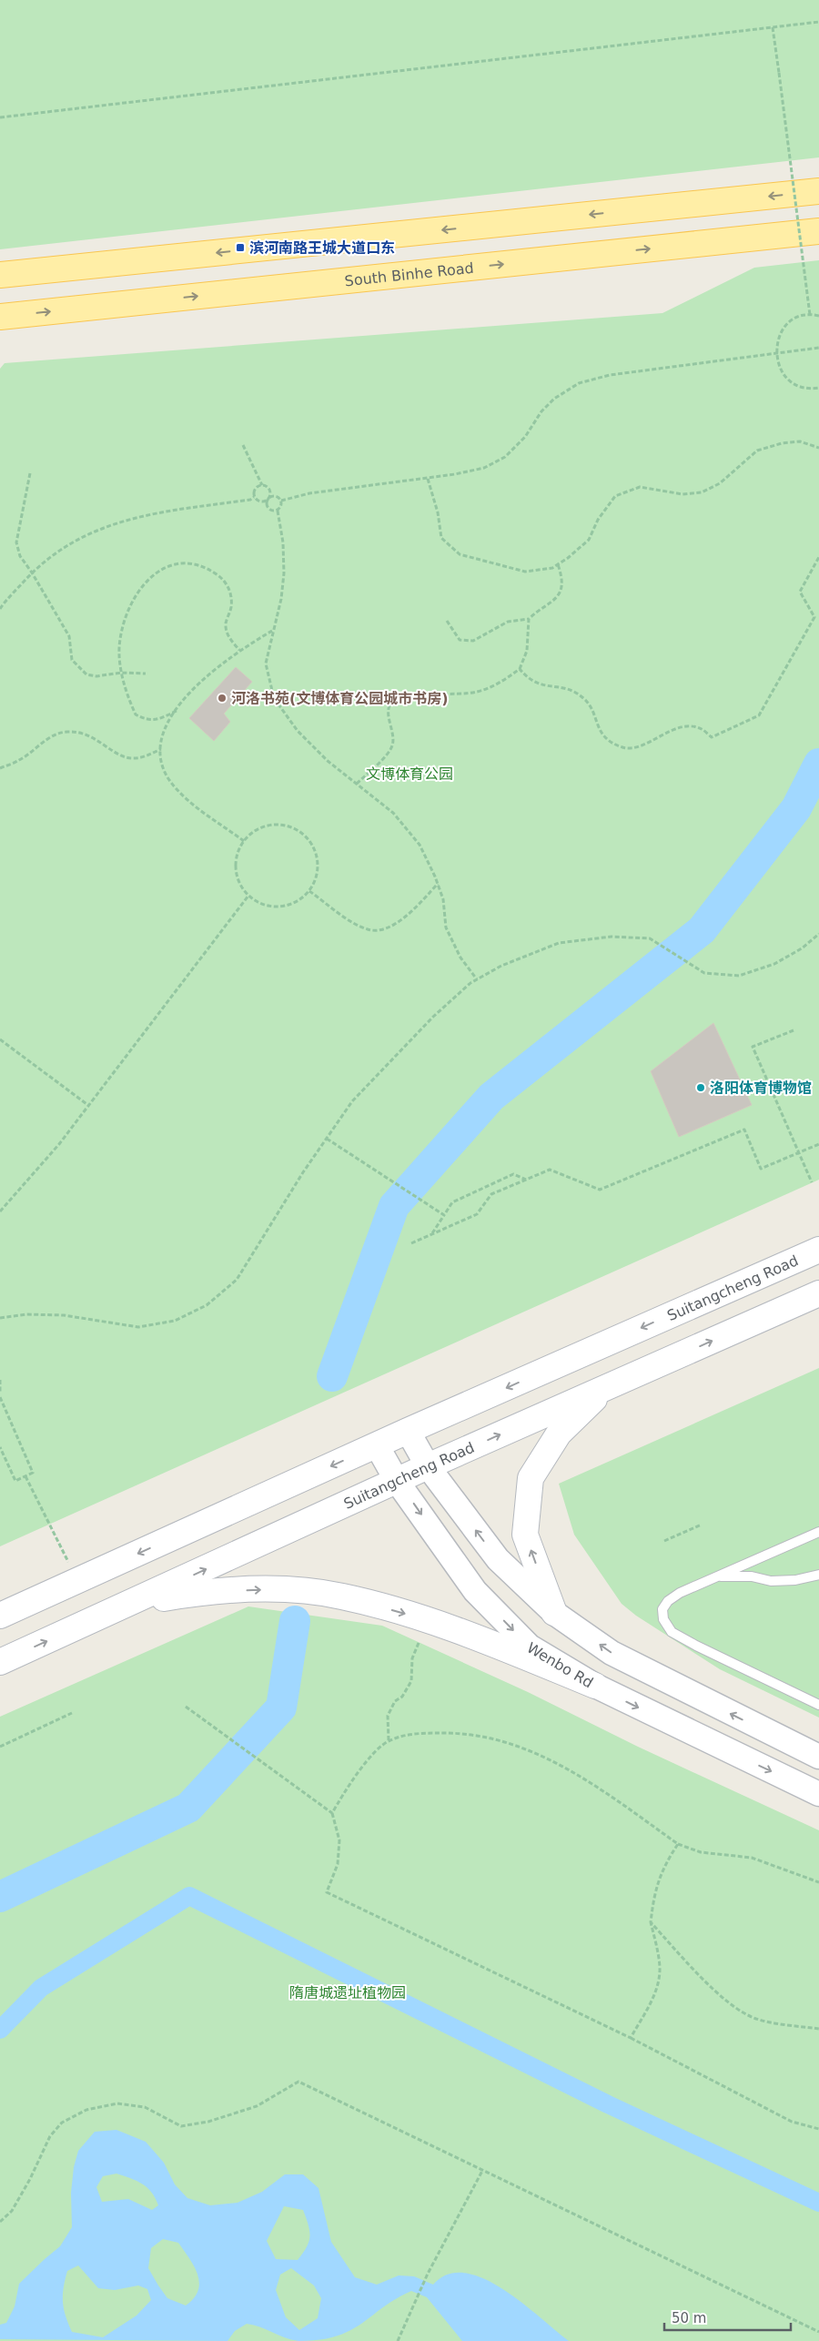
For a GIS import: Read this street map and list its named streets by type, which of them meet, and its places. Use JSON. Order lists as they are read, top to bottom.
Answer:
{
  "streets": {
    "main road": ["South Binhe Road", "Suitangcheng Road"],
    "street": ["Wenbo Rd"]
  },
  "crossings": [
    ["Suitangcheng Road", "Wenbo Rd"]
  ],
  "parks": ["文博体育公园", "隋唐城遗址植物园"],
  "places": {
    "transit": ["滨河南路王城大道口东"],
    "other": ["河洛书苑(文博体育公园城市书房)", "洛阳体育博物馆"]
  },
  "scale_bar": "50 m"
}
